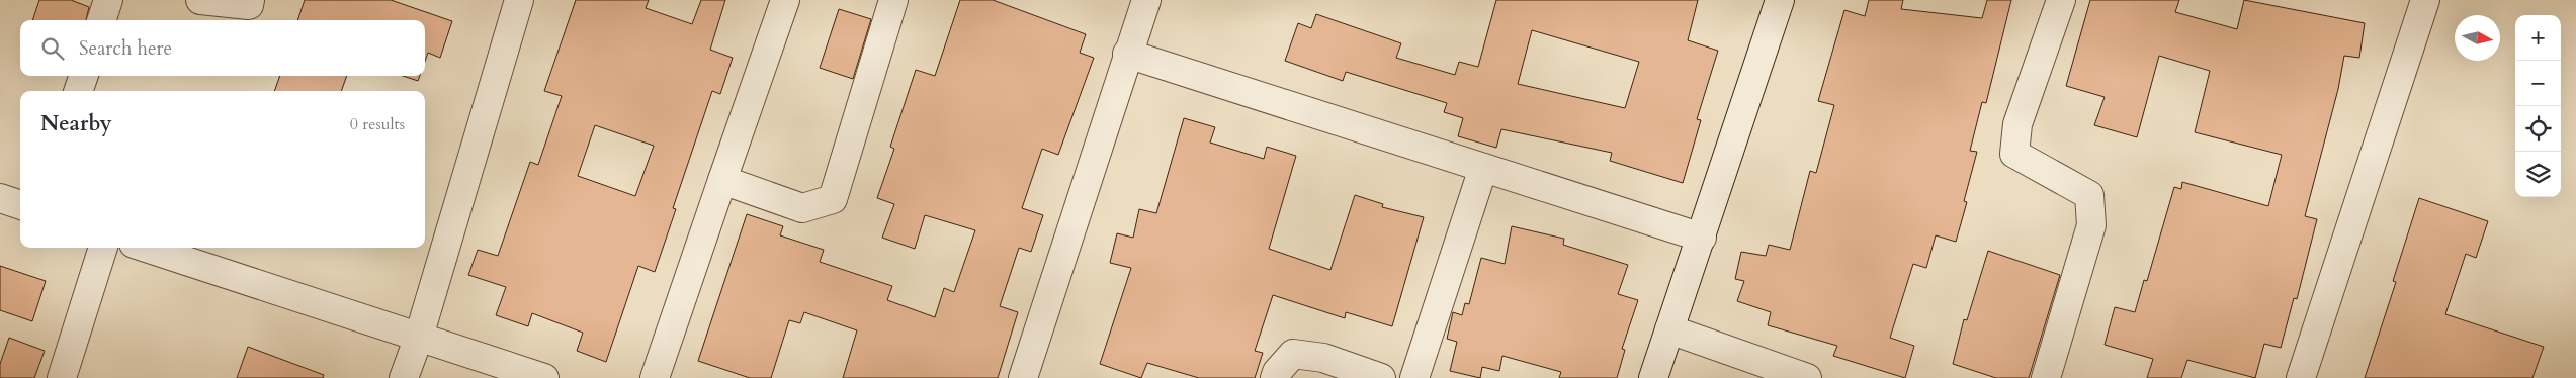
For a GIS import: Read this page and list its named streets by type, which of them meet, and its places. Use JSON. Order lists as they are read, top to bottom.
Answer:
{
  "north": "right",
  "page": {
    "map_buttons": ["+", "−"],
    "search": "Search here",
    "heading": ["Nearby", "0 results"]
  }
}
